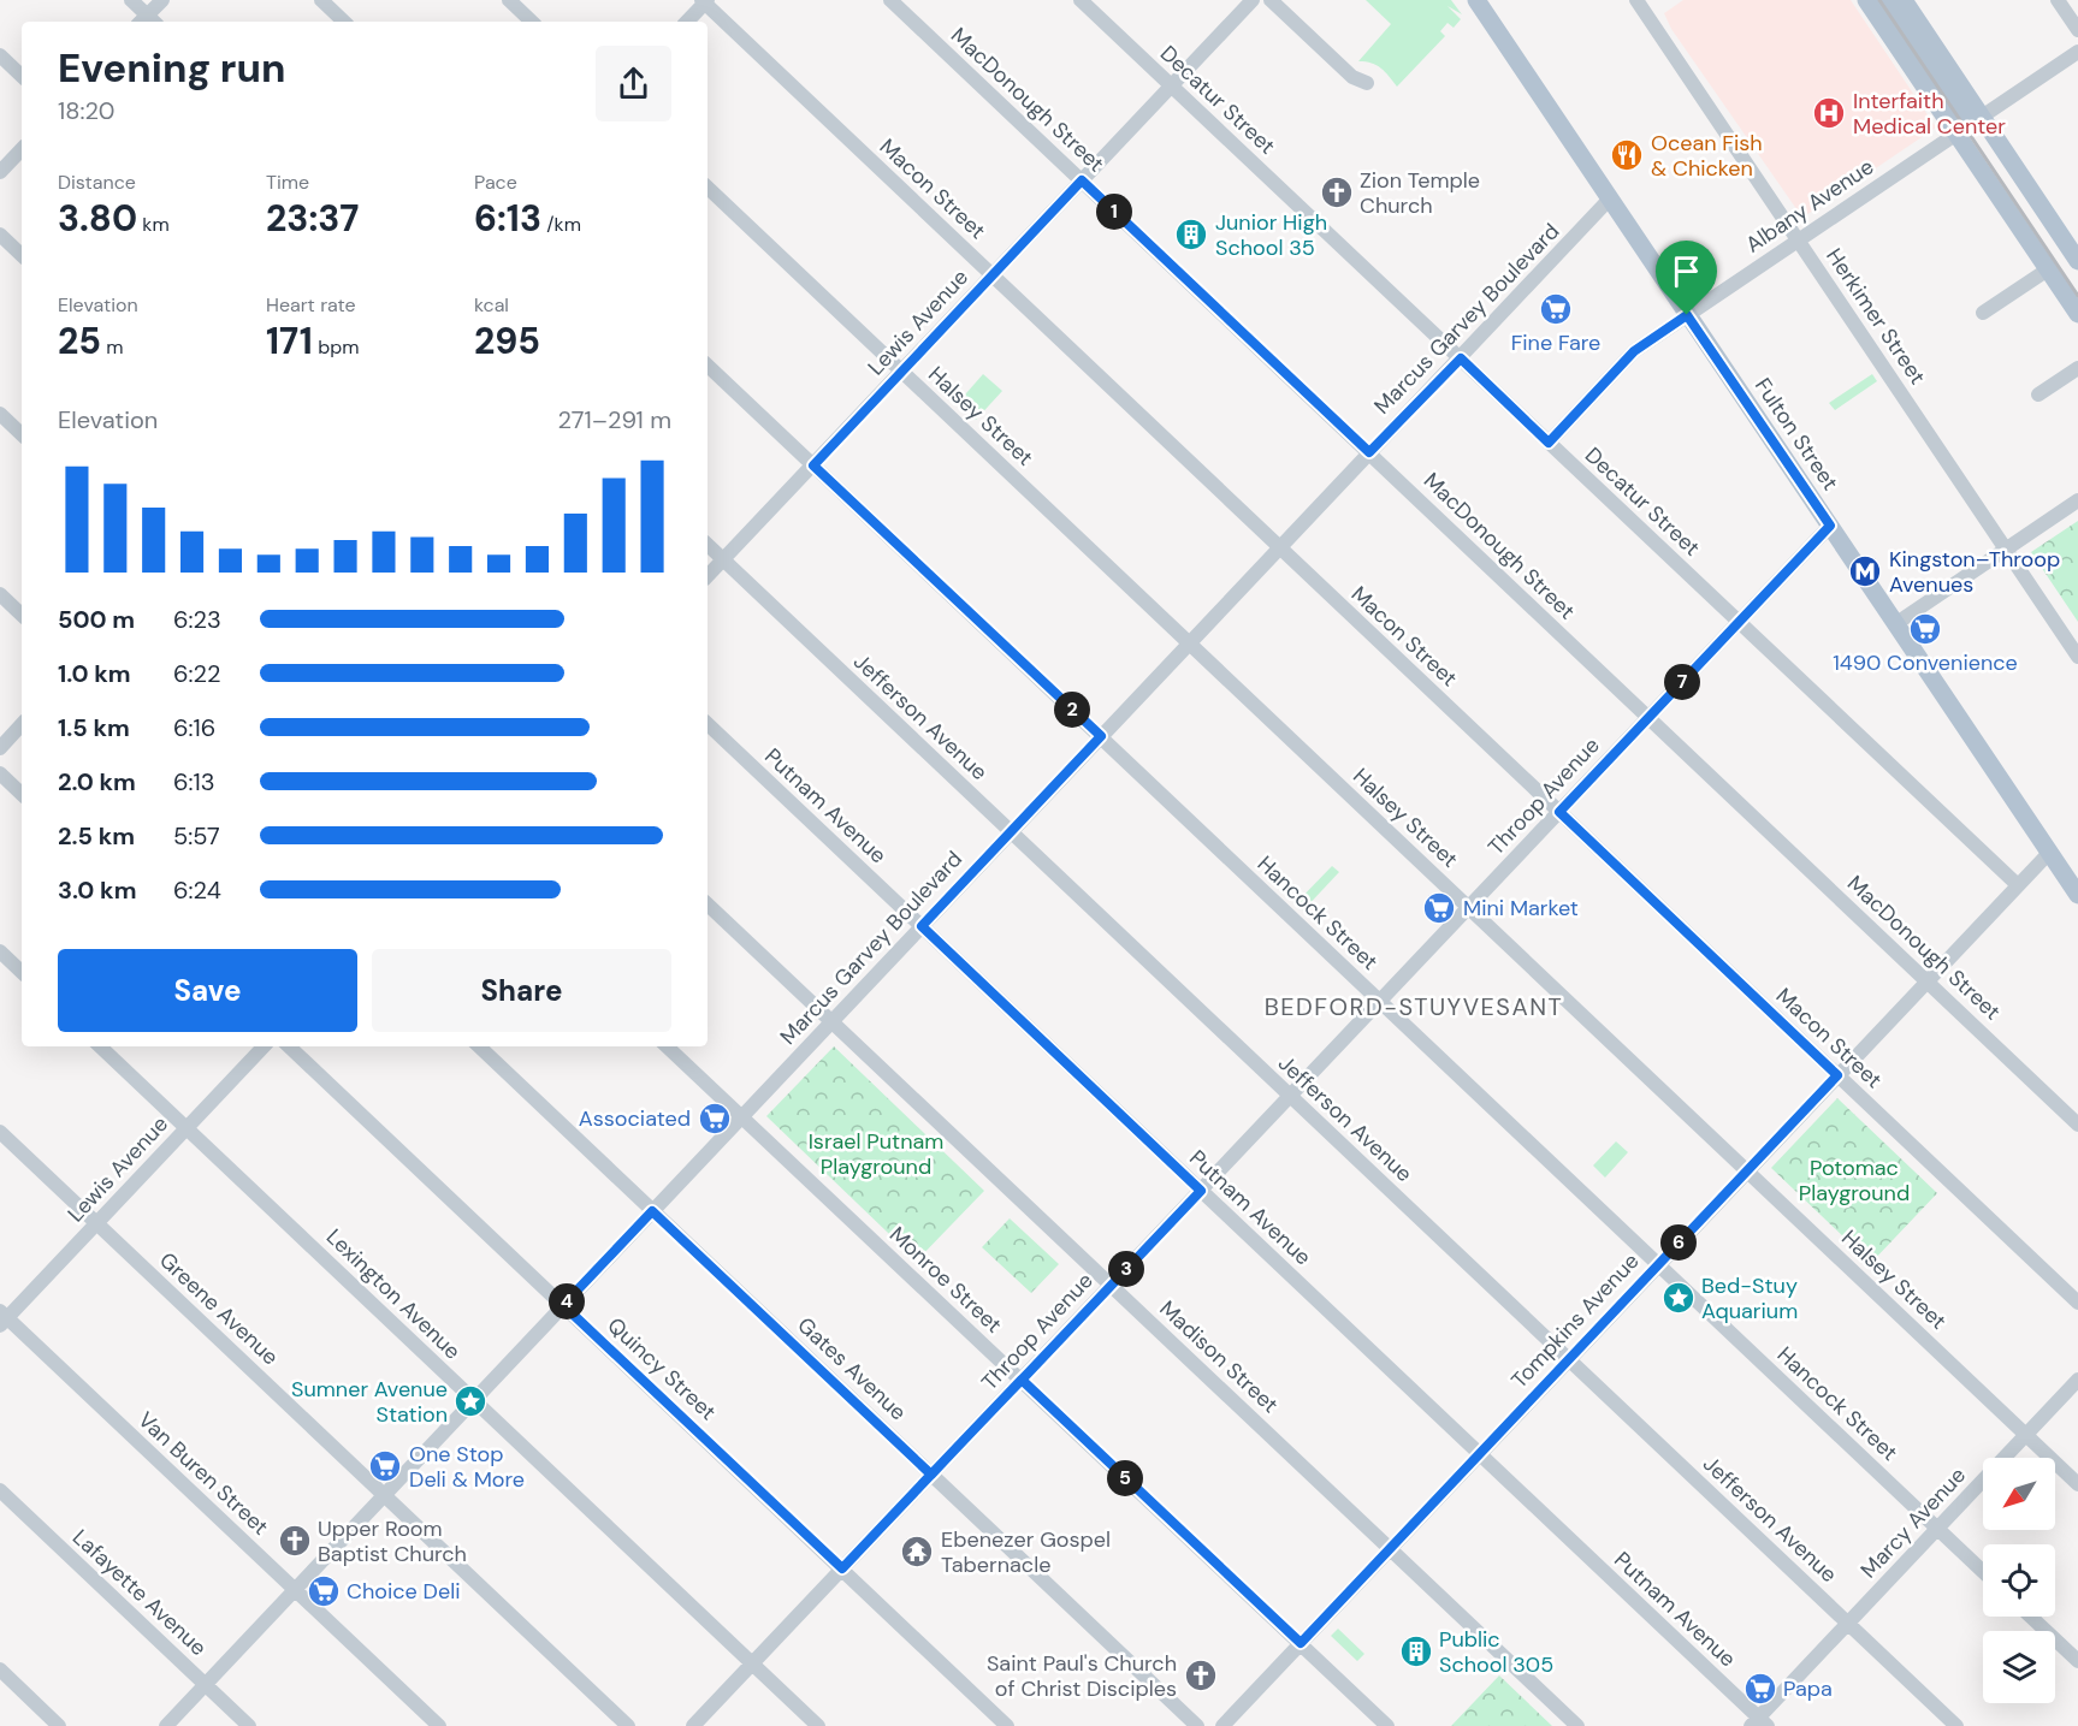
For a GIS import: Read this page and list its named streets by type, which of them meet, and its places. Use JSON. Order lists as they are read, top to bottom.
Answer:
{
  "streets": {
    "main road": ["Fulton Street"],
    "street": [
      "MacDonough Street",
      "Decatur Street",
      "Macon Street",
      "Albany Avenue",
      "Herkimer Street",
      "Marcus Garvey Boulevard",
      "Lewis Avenue",
      "Halsey Street",
      "Jefferson Avenue",
      "Throop Avenue",
      "Putnam Avenue",
      "Hancock Street",
      "Monroe Street",
      "Lexington Avenue",
      "Greene Avenue",
      "Tompkins Avenue",
      "Madison Street",
      "Quincy Street",
      "Gates Avenue",
      "Van Buren Street",
      "Marcy Avenue",
      "Lafayette Avenue"
    ]
  },
  "crossings": [
    ["MacDonough Street", "Marcus Garvey Boulevard"],
    ["MacDonough Street", "Lewis Avenue"],
    ["MacDonough Street", "Throop Avenue"],
    ["MacDonough Street", "Tompkins Avenue"],
    ["Decatur Street", "Albany Avenue"],
    ["Decatur Street", "Marcus Garvey Boulevard"],
    ["Decatur Street", "Lewis Avenue"],
    ["Decatur Street", "Throop Avenue"],
    ["Decatur Street", "Tompkins Avenue"],
    ["Macon Street", "Marcus Garvey Boulevard"],
    ["Macon Street", "Lewis Avenue"],
    ["Macon Street", "Throop Avenue"],
    ["Macon Street", "Tompkins Avenue"],
    ["Albany Avenue", "Herkimer Street"],
    ["Albany Avenue", "Fulton Street"],
    ["Marcus Garvey Boulevard", "Halsey Street"],
    ["Marcus Garvey Boulevard", "Fulton Street"],
    ["Marcus Garvey Boulevard", "Jefferson Avenue"],
    ["Marcus Garvey Boulevard", "Putnam Avenue"],
    ["Marcus Garvey Boulevard", "Hancock Street"],
    ["Marcus Garvey Boulevard", "Monroe Street"],
    ["Marcus Garvey Boulevard", "Lexington Avenue"],
    ["Marcus Garvey Boulevard", "Greene Avenue"],
    ["Marcus Garvey Boulevard", "Madison Street"],
    ["Marcus Garvey Boulevard", "Quincy Street"],
    ["Marcus Garvey Boulevard", "Gates Avenue"],
    ["Marcus Garvey Boulevard", "Van Buren Street"],
    ["Marcus Garvey Boulevard", "Lafayette Avenue"],
    ["Lewis Avenue", "Halsey Street"],
    ["Lewis Avenue", "Jefferson Avenue"],
    ["Lewis Avenue", "Hancock Street"],
    ["Lewis Avenue", "Lexington Avenue"],
    ["Lewis Avenue", "Greene Avenue"],
    ["Lewis Avenue", "Van Buren Street"],
    ["Halsey Street", "Throop Avenue"],
    ["Halsey Street", "Tompkins Avenue"],
    ["Halsey Street", "Marcy Avenue"],
    ["Fulton Street", "Throop Avenue"],
    ["Fulton Street", "Tompkins Avenue"],
    ["Jefferson Avenue", "Throop Avenue"],
    ["Jefferson Avenue", "Tompkins Avenue"],
    ["Jefferson Avenue", "Marcy Avenue"],
    ["Throop Avenue", "Putnam Avenue"],
    ["Throop Avenue", "Hancock Street"],
    ["Throop Avenue", "Monroe Street"],
    ["Throop Avenue", "Lexington Avenue"],
    ["Throop Avenue", "Madison Street"],
    ["Throop Avenue", "Quincy Street"],
    ["Throop Avenue", "Gates Avenue"],
    ["Putnam Avenue", "Tompkins Avenue"],
    ["Putnam Avenue", "Marcy Avenue"],
    ["Hancock Street", "Tompkins Avenue"],
    ["Hancock Street", "Marcy Avenue"],
    ["Monroe Street", "Tompkins Avenue"],
    ["Tompkins Avenue", "Madison Street"]
  ],
  "districts": ["BEDFORD-STUYVESANT"],
  "parks": ["Israel Putnam Playground", "Potomac Playground"],
  "places": {
    "hospital": ["Interfaith Medical Center"],
    "restaurant": ["Ocean Fish & Chicken"],
    "church": ["Zion Temple Church", "Upper Room Baptist Church", "Saint Paul's Church of Christ Disciples"],
    "building": ["Junior High School 35", "Public School 305"],
    "supermarket": [
      "Fine Fare",
      "1490 Convenience",
      "Mini Market",
      "Associated",
      "One Stop Deli & More",
      "Choice Deli",
      "Papa"
    ],
    "metro station": ["Kingston–Throop Avenues"],
    "place": ["Bed-Stuy Aquarium", "Sumner Avenue Station"],
    "temple": ["Ebenezer Gospel Tabernacle"]
  },
  "north": "bottom left",
  "page": {
    "heading": ["Evening run", "18:20"],
    "stats": [
      ["Distance", "3.80 km"],
      ["Time", "23:37"],
      ["Pace", "6:13 /km"],
      ["Elevation", "25 m"],
      ["Heart rate", "171 bpm"],
      ["kcal", "295"]
    ],
    "pins": [
      "1",
      "7",
      "2",
      "6",
      "3",
      "4",
      "5"
    ],
    "chart": ["Elevation", "271–291 m"],
    "list": [
      {
        "name": "500 m",
        "note": "6:23"
      },
      {
        "name": "1.0 km",
        "note": "6:22"
      },
      {
        "name": "1.5 km",
        "note": "6:16"
      },
      {
        "name": "2.0 km",
        "note": "6:13"
      },
      {
        "name": "2.5 km",
        "note": "5:57"
      },
      {
        "name": "3.0 km",
        "note": "6:24"
      }
    ],
    "buttons": ["Save", "Share"]
  }
}
